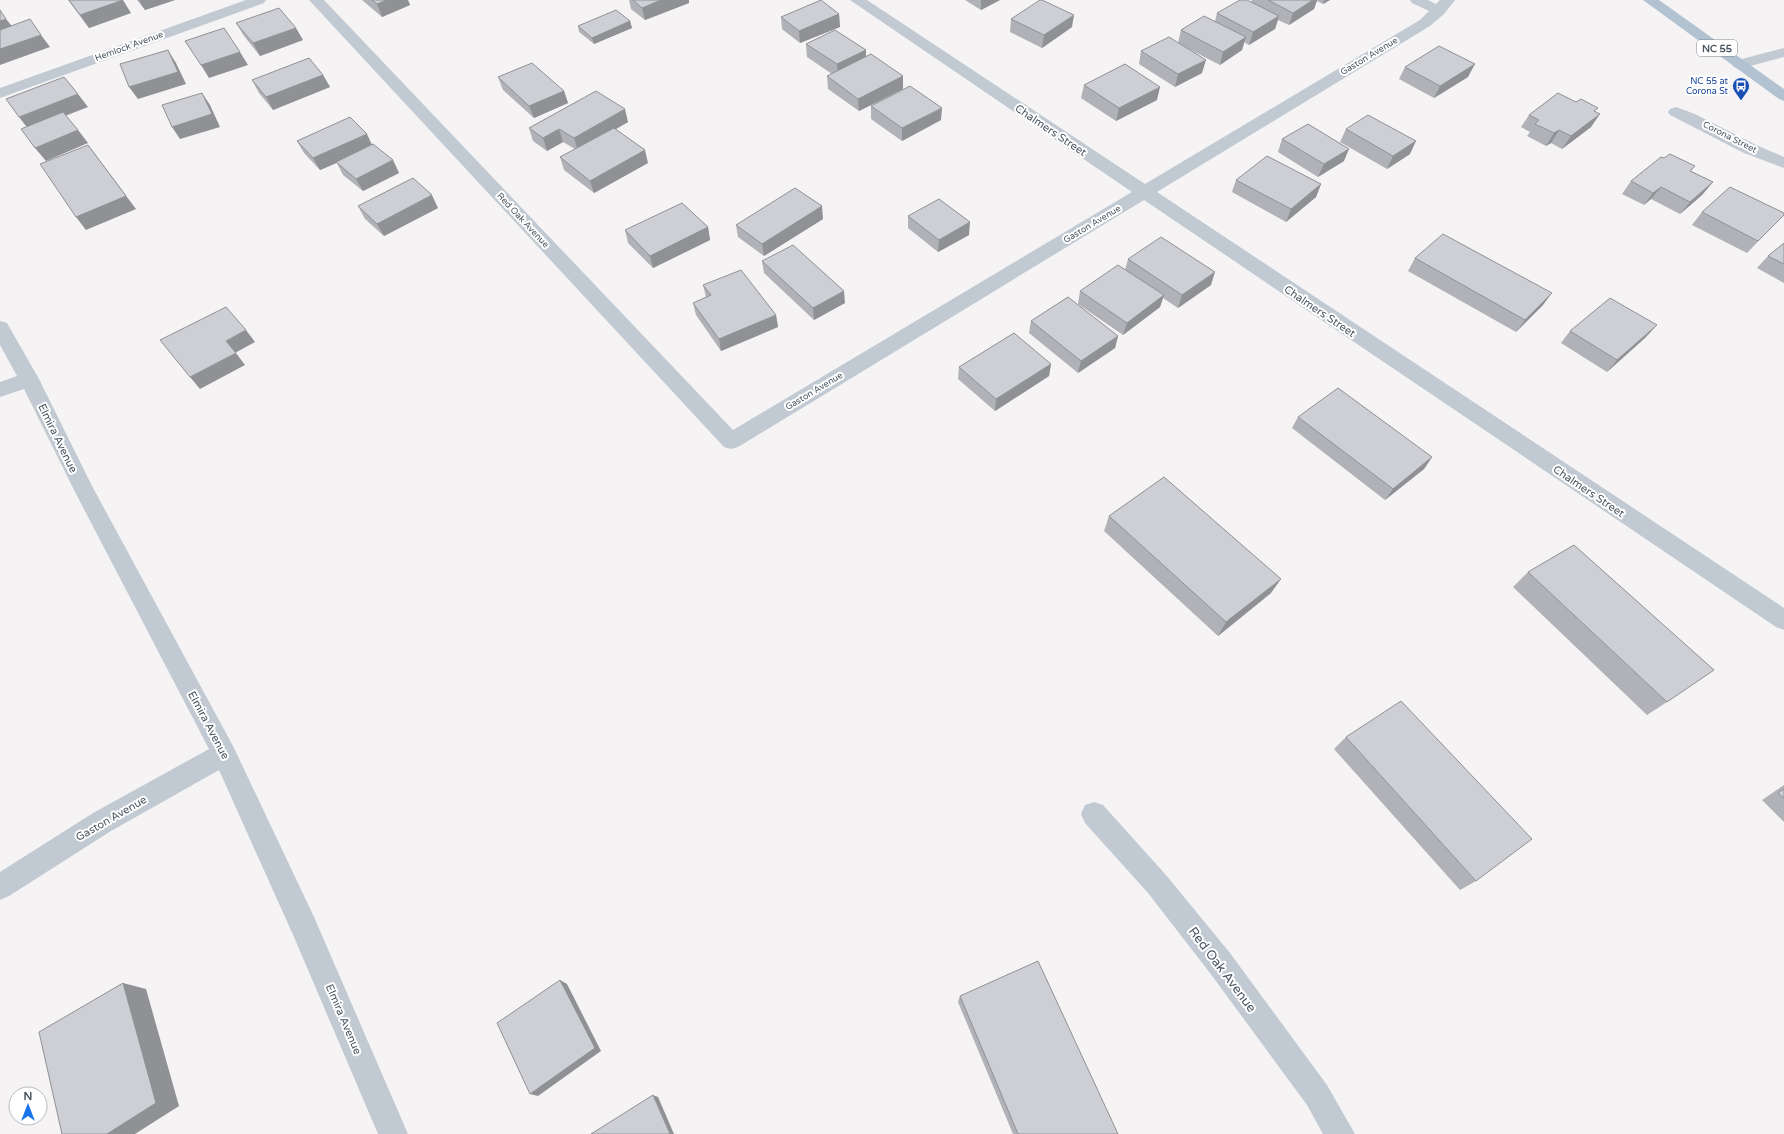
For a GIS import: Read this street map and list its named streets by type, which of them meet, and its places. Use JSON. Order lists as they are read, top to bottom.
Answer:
{
  "streets": {
    "main road": ["NC 55"],
    "street": [
      "Hemlock Avenue",
      "Gaston Avenue",
      "Chalmers Street",
      "Corona Street",
      "Red Oak Avenue",
      "Elmira Avenue"
    ]
  },
  "crossings": [
    ["Gaston Avenue", "Chalmers Street"],
    ["Gaston Avenue", "Red Oak Avenue"],
    ["Gaston Avenue", "Elmira Avenue"]
  ],
  "places": {
    "bus stop": ["NC 55 at Corona St"]
  },
  "north": "top"
}
